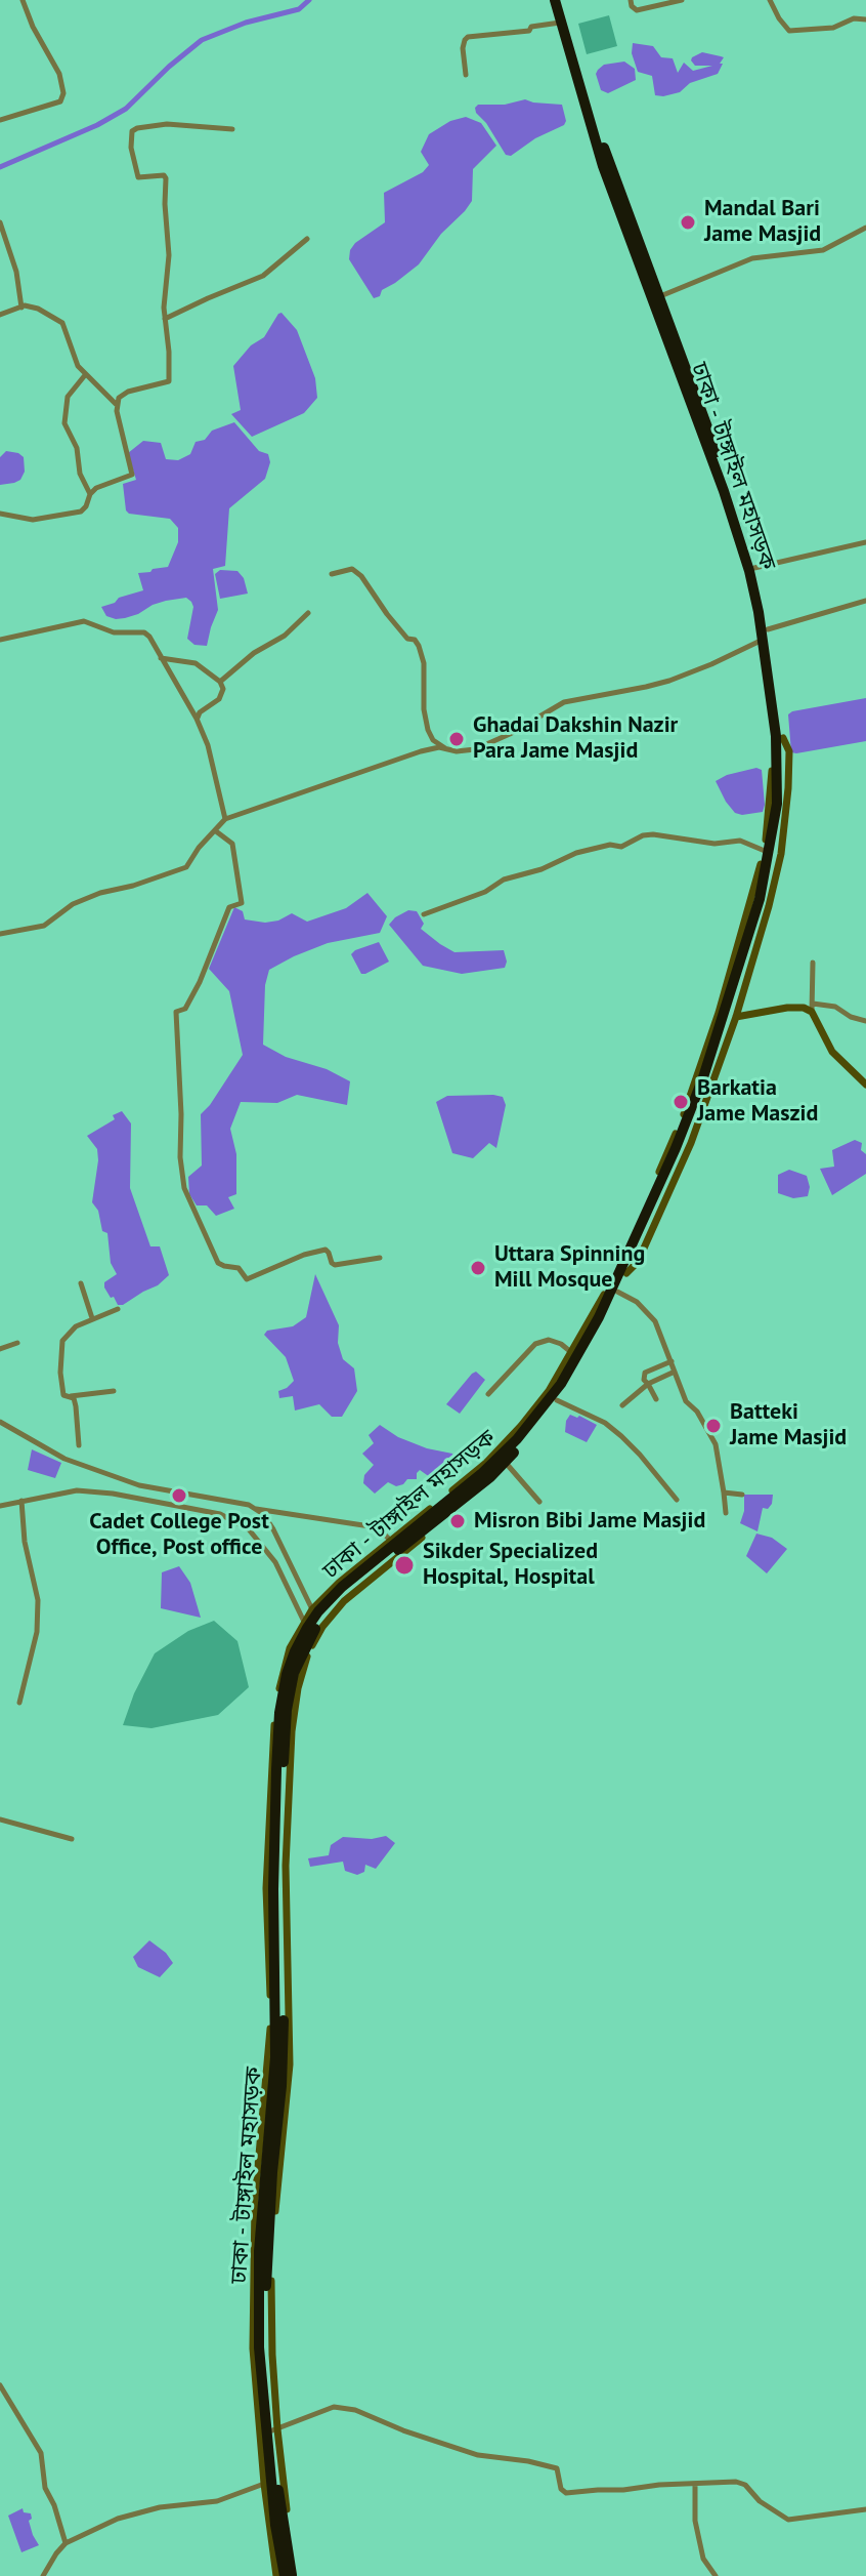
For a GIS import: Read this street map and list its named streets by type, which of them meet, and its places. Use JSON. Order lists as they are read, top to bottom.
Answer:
{
  "streets": {
    "highway": ["ঢাকা - টাঙ্গাইল মহাসড়ক"]
  },
  "places": [
    "Mandal Bari Jame Masjid",
    "Ghadai Dakshin Nazir Para Jame Masjid",
    "Barkatia Jame Maszid",
    "Uttara Spinning Mill Mosque",
    "Batteki Jame Masjid",
    "Cadet College Post Office, Post office",
    "Misron Bibi Jame Masjid",
    "Sikder Specialized Hospital, Hospital"
  ]
}
